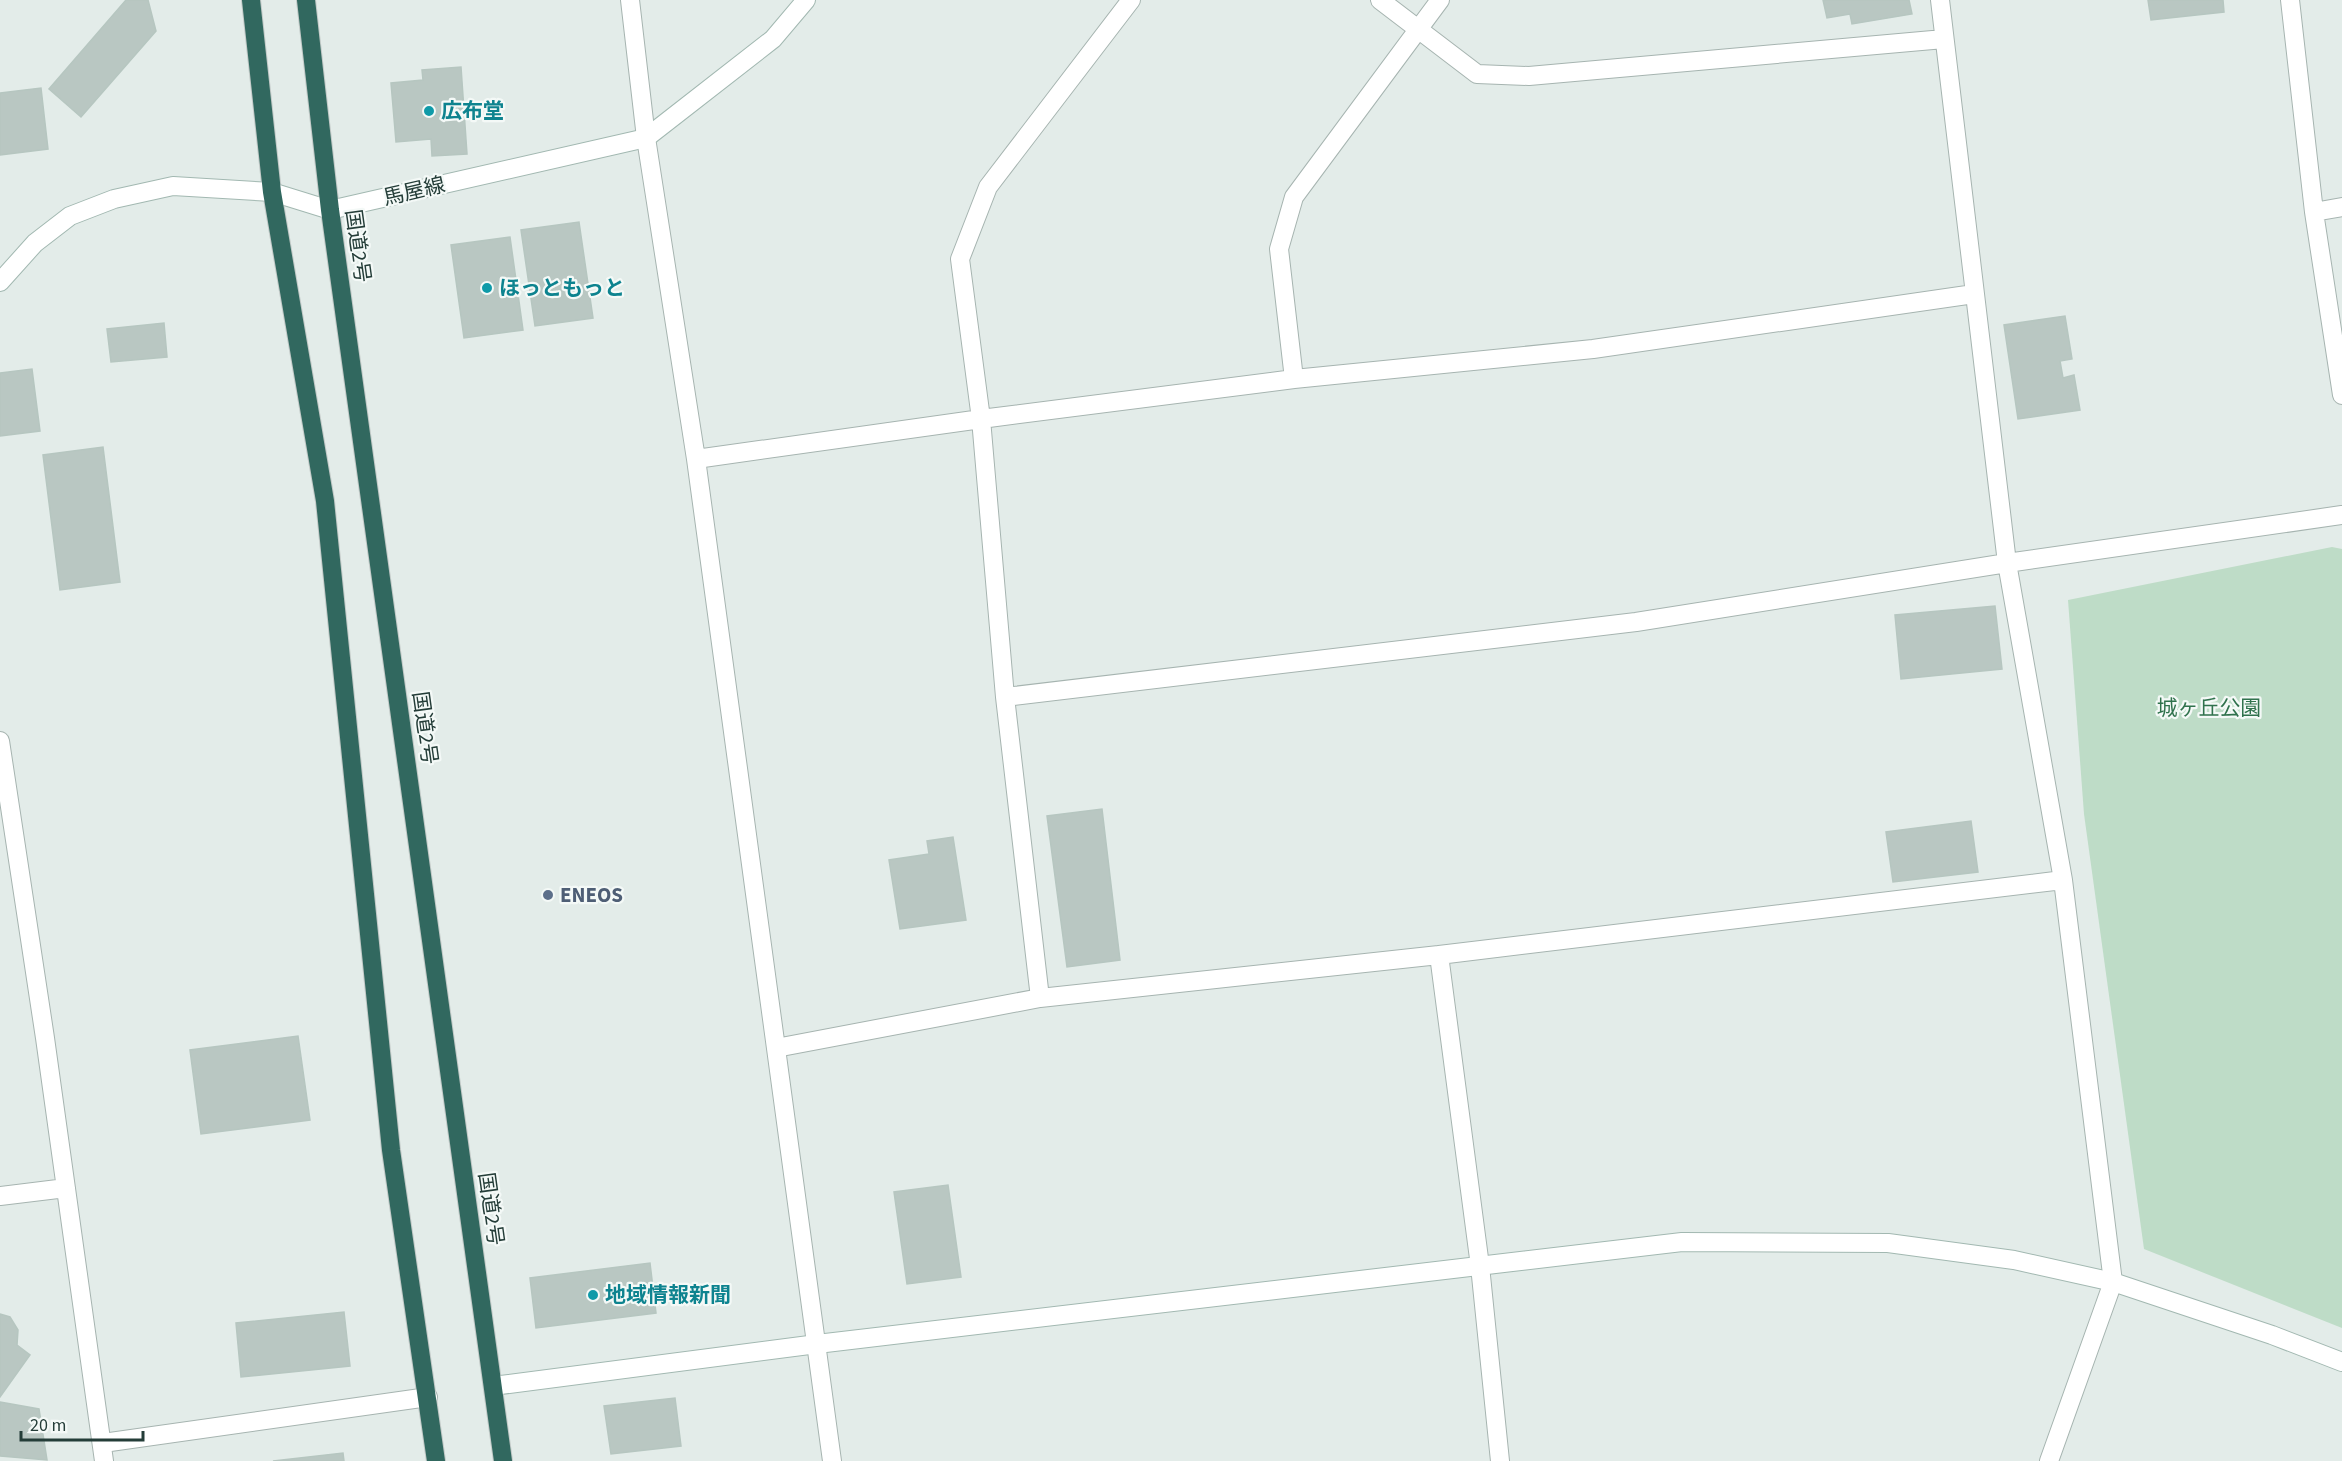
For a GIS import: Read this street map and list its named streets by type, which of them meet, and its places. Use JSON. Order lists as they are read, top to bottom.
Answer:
{
  "streets": {
    "highway": ["国道2号"],
    "street": ["馬屋線"]
  },
  "crossings": [
    ["馬屋線", "国道2号"]
  ],
  "parks": ["城ヶ丘公園"],
  "places": [
    "広布堂",
    "ほっともっと",
    "ENEOS",
    "地域情報新聞"
  ],
  "scale_bar": "20 m"
}
